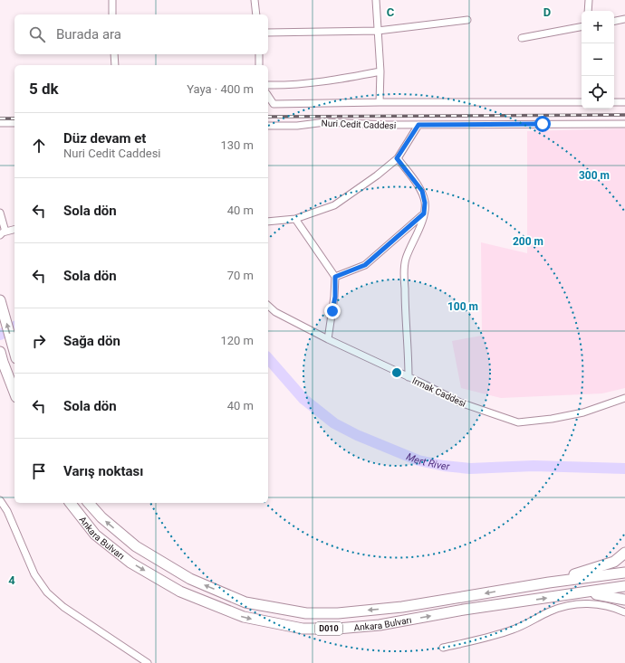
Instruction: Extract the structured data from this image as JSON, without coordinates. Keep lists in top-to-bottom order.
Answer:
{
  "streets": {
    "highway": ["Ankara Bulvarı", "D010"],
    "street": ["Nuri Cedit Caddesi", "Irmak Caddesi"]
  },
  "water": ["Mert River"],
  "page": {
    "map_buttons": ["+", "−"],
    "search": "Burada ara",
    "heading": ["5 dk", "Yaya · 400 m"],
    "list": [
      ["Düz devam et", "Nuri Cedit Caddesi", "130 m"],
      ["Sola dön", "40 m"],
      ["Sola dön", "70 m"],
      ["Sağa dön", "120 m"],
      ["Sola dön", "40 m"],
      "Varış noktası"
    ]
  },
  "grid": {
    "columns": ["C", "D"],
    "rows": ["4"]
  },
  "rings": ["300 m", "200 m", "100 m"]
}
